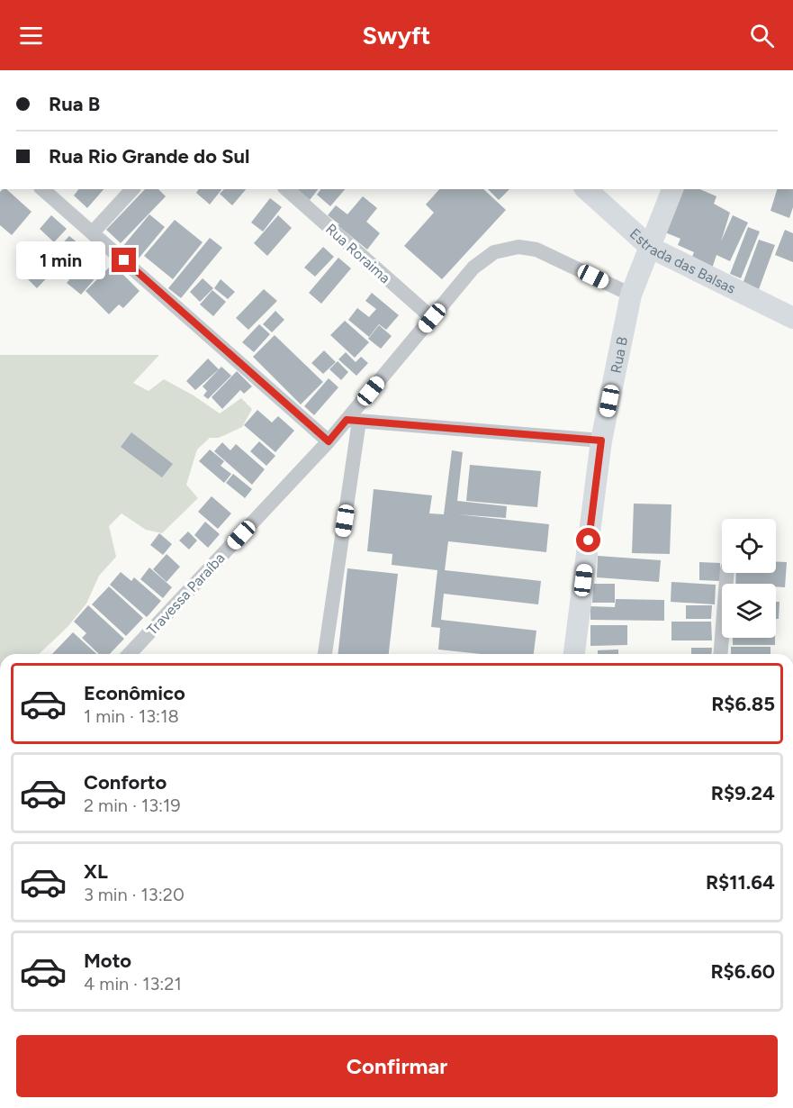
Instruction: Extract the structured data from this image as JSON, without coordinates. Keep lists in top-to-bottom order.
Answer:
{
  "streets": {
    "street": [
      "Rua Roraima",
      "Estrada das Balsas",
      "Rua B",
      "Travessa Paraíba"
    ]
  },
  "crossings": [
    ["Rua Roraima", "Travessa Paraíba"],
    ["Estrada das Balsas", "Rua B"],
    ["Rua B", "Travessa Paraíba"]
  ],
  "page": {
    "header": "Swyft",
    "banner": ["Rua B", "Rua Rio Grande do Sul"],
    "bubble": "1 min",
    "list": [
      {
        "name": "Econômico",
        "note": "1 min · 13:18",
        "value": "R$6.85"
      },
      {
        "name": "Conforto",
        "note": "2 min · 13:19",
        "value": "R$9.24"
      },
      {
        "name": "XL",
        "note": "3 min · 13:20",
        "value": "R$11.64"
      },
      {
        "name": "Moto",
        "note": "4 min · 13:21",
        "value": "R$6.60"
      }
    ],
    "buttons": "Confirmar"
  }
}
